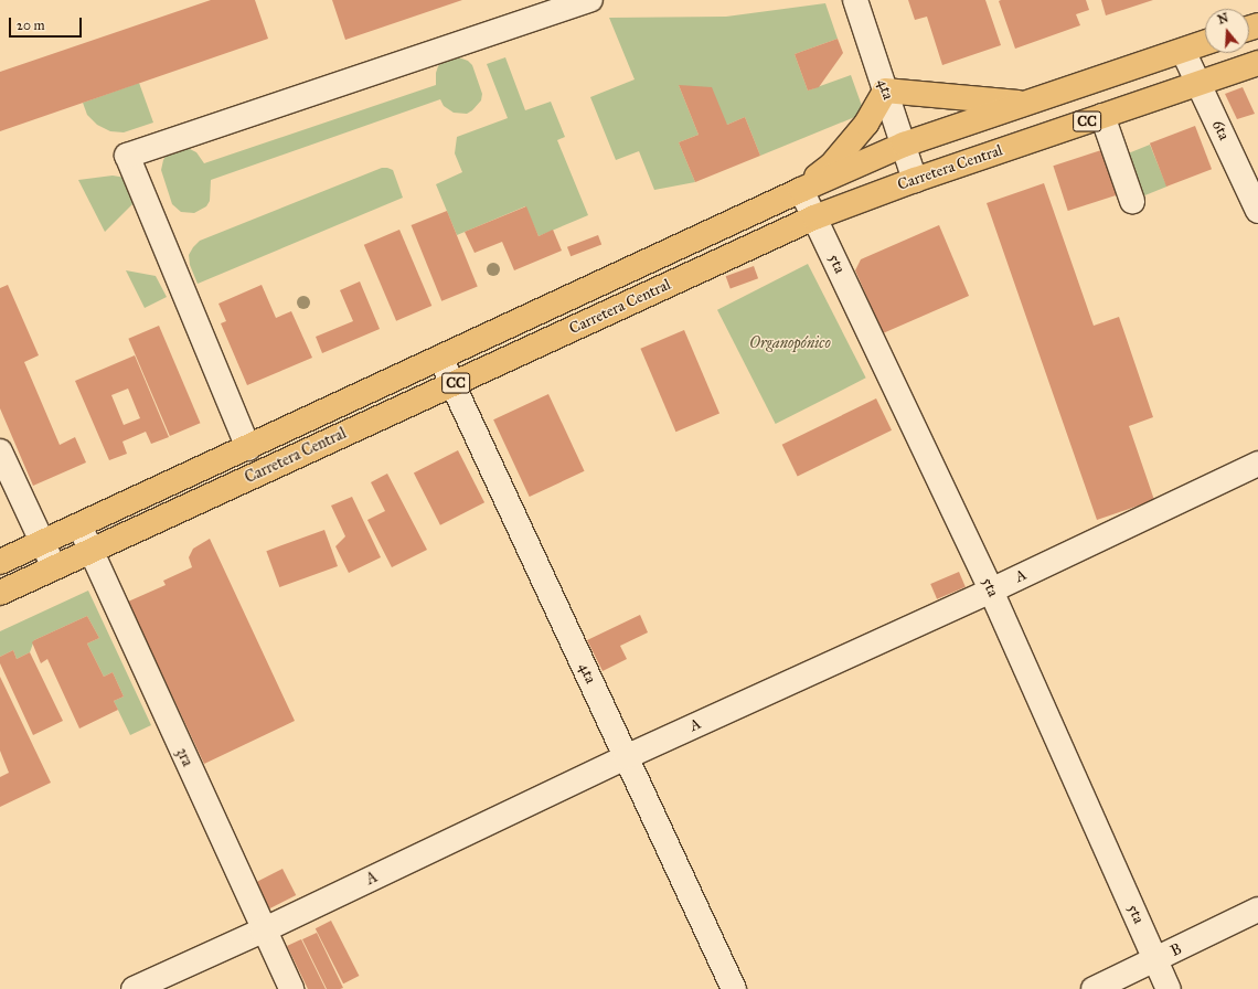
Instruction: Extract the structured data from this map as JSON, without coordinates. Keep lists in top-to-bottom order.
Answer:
{
  "streets": {
    "main road": ["CC", "Carretera Central"],
    "street": [
      "4ta",
      "6ta",
      "5ta",
      "A",
      "3ra",
      "B"
    ]
  },
  "crossings": [
    ["4ta", "Carretera Central"],
    ["4ta", "A"],
    ["6ta", "Carretera Central"],
    ["Carretera Central", "5ta"],
    ["Carretera Central", "3ra"],
    ["5ta", "A"],
    ["5ta", "B"],
    ["A", "3ra"]
  ],
  "parks": ["Organopónico"],
  "scale_bar": "20 m",
  "north": "top"
}
